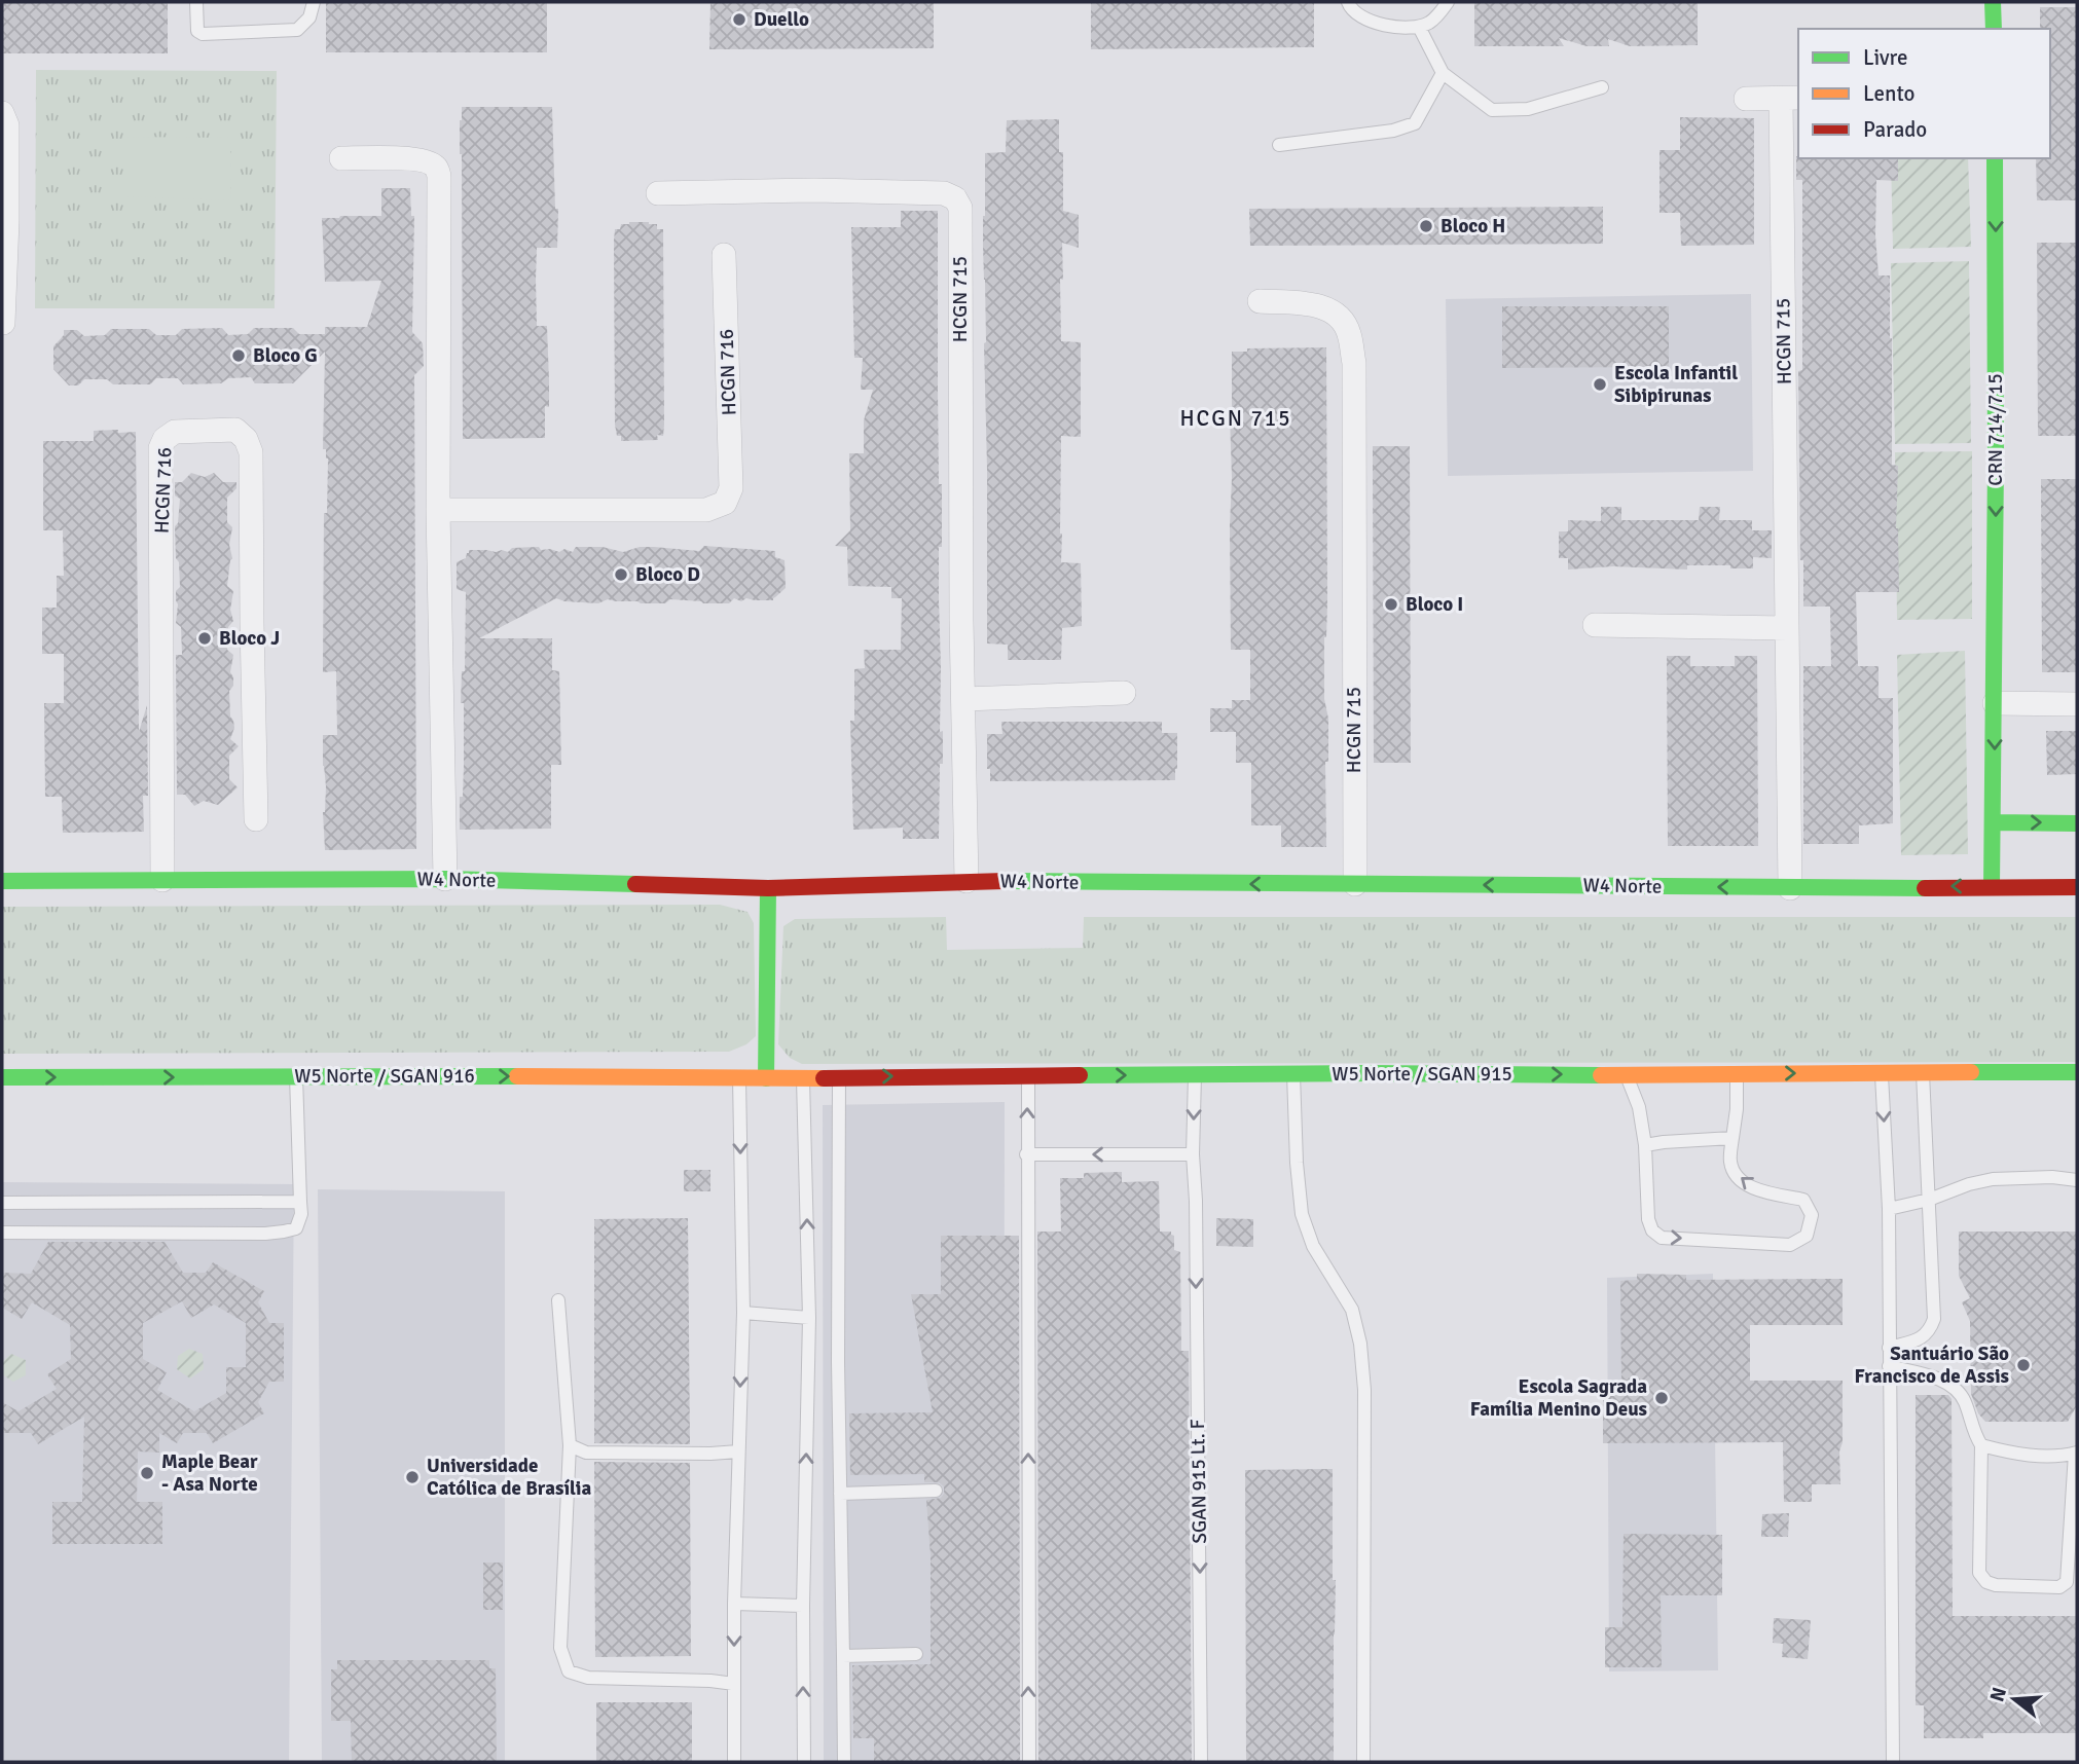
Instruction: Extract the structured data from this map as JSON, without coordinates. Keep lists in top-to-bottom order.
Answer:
{
  "streets": {
    "main road": [
      "CRN 714/715",
      "W4 Norte",
      "W5 Norte / SGAN 915",
      "W5 Norte / SGAN 916"
    ],
    "street": ["HCGN 715", "HCGN 716"],
    "lane": ["SGAN 915 Lt. F"]
  },
  "crossings": [
    ["HCGN 715", "W4 Norte"],
    ["HCGN 716", "W4 Norte"],
    ["CRN 714/715", "W4 Norte"],
    ["W5 Norte / SGAN 915", "W5 Norte / SGAN 916"],
    ["W5 Norte / SGAN 915", "SGAN 915 Lt. F"]
  ],
  "one_way": [
    "CRN 714/715",
    "W4 Norte",
    "W5 Norte / SGAN 915",
    "W5 Norte / SGAN 916",
    "SGAN 915 Lt. F"
  ],
  "districts": ["HCGN 715"],
  "places": [
    "Duello",
    "Bloco H",
    "Bloco G",
    "Escola Infantil Sibipirunas",
    "Bloco D",
    "Bloco I",
    "Bloco J",
    "Santuário São Francisco de Assis",
    "Escola Sagrada Família Menino Deus",
    "Maple Bear - Asa Norte",
    "Universidade Católica de Brasília"
  ],
  "legend": ["Livre", "Lento", "Parado"],
  "north": "left"
}
